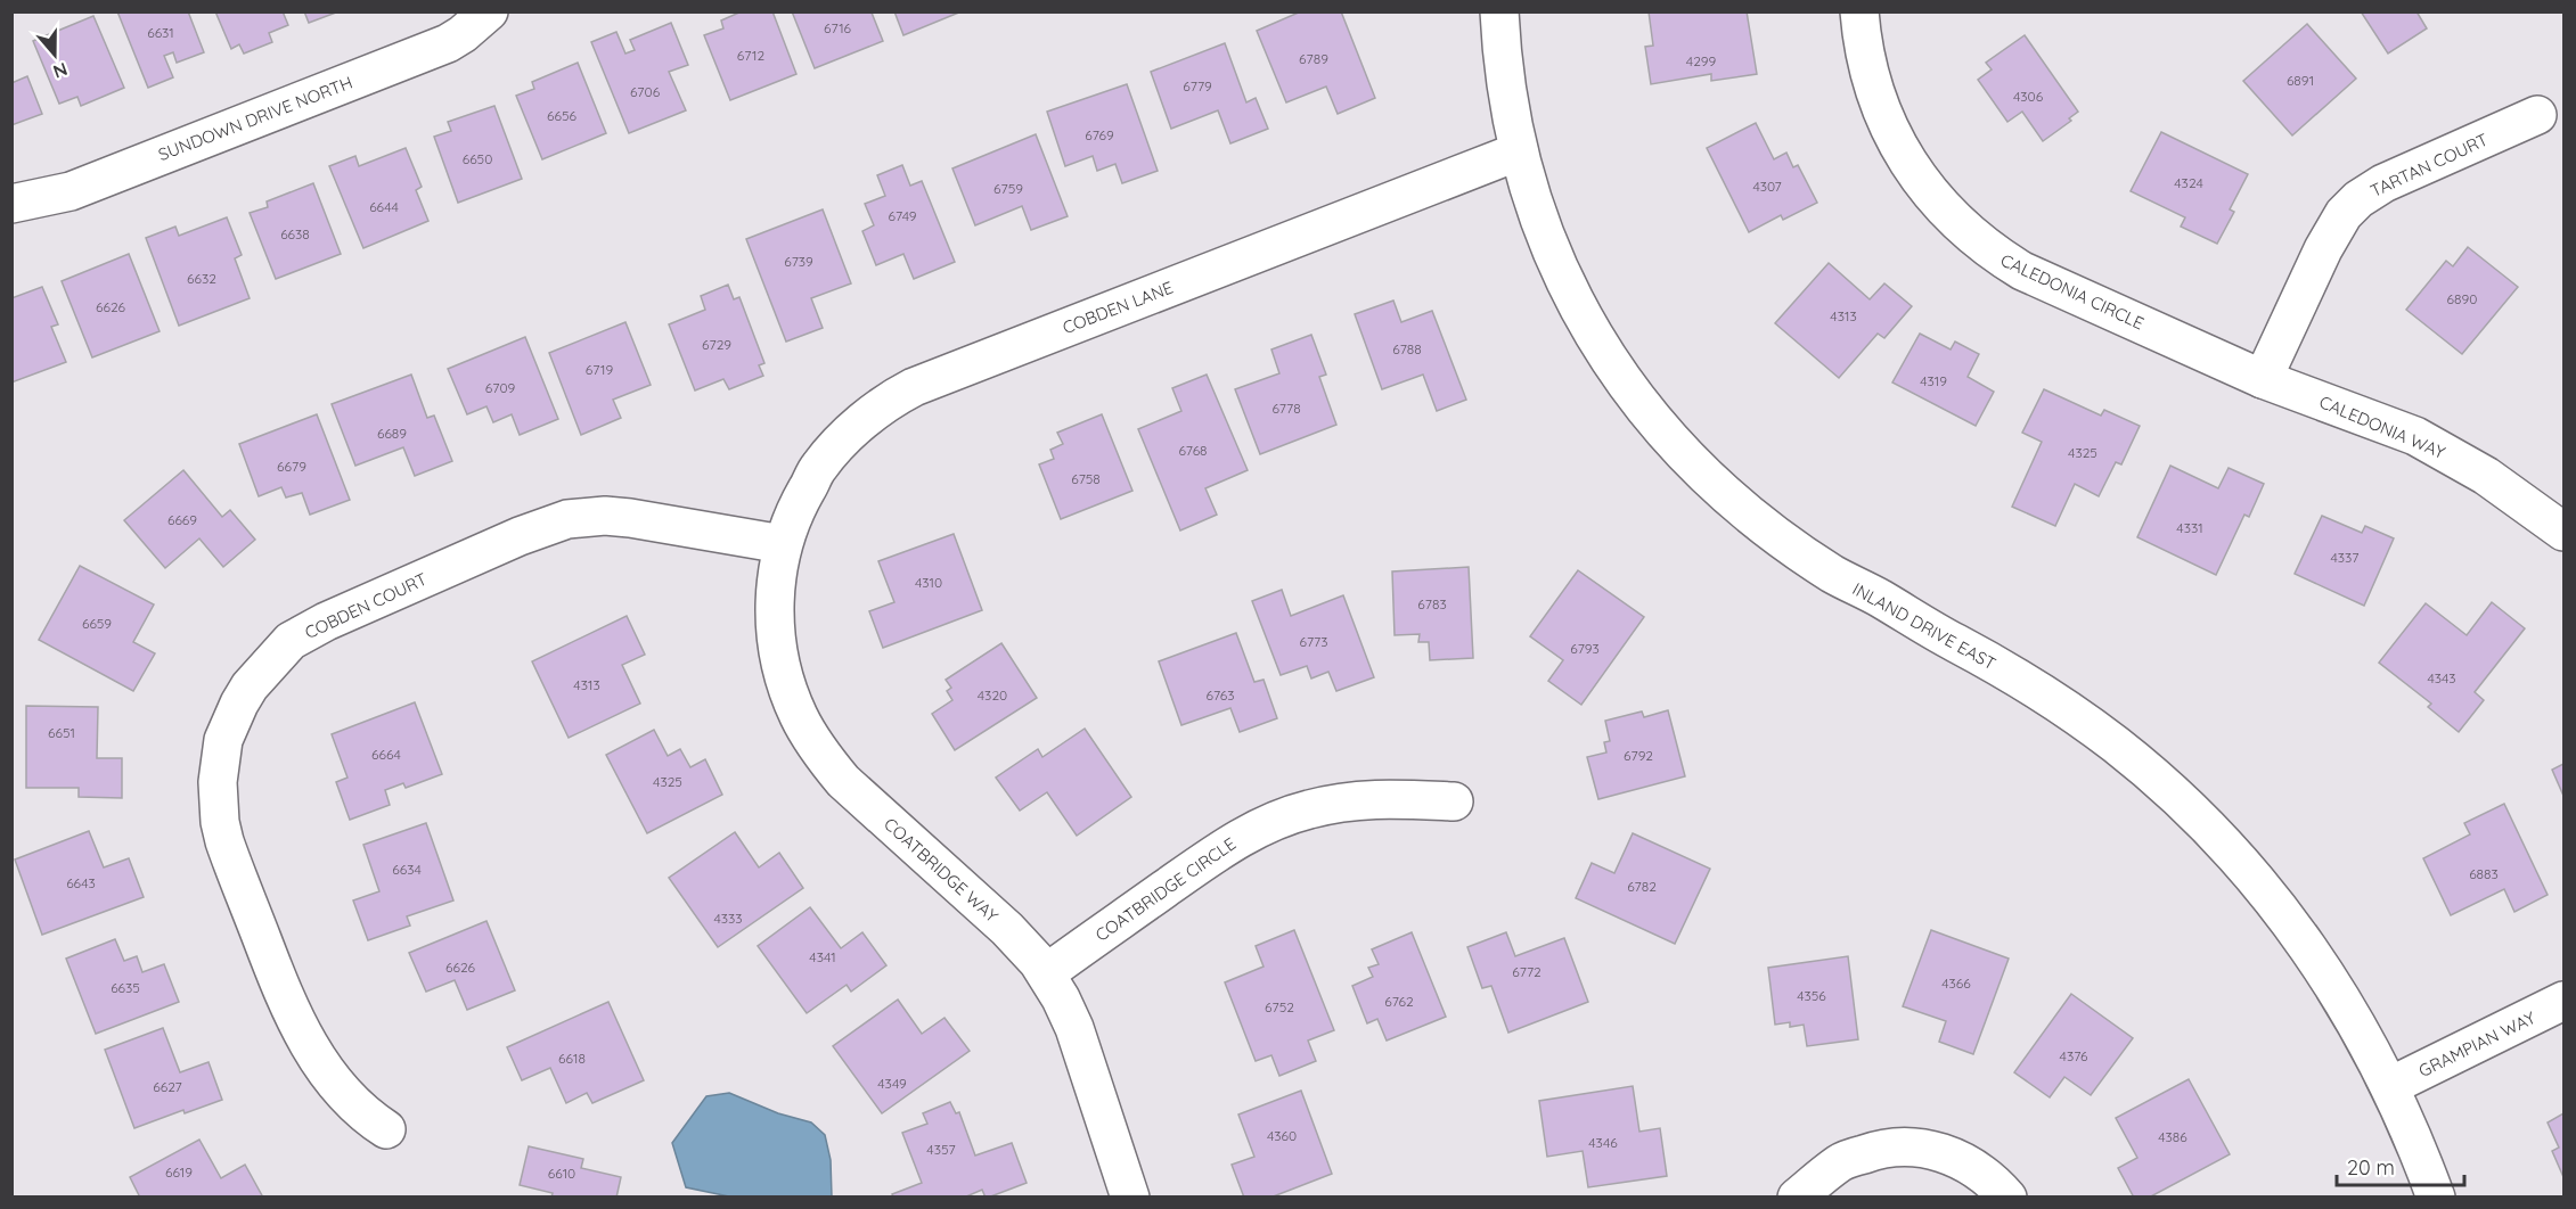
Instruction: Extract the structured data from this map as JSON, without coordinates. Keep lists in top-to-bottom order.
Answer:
{
  "streets": {
    "street": [
      "SUNDOWN DRIVE NORTH",
      "TARTAN COURT",
      "CALEDONIA CIRCLE",
      "COBDEN LANE",
      "CALEDONIA WAY",
      "COBDEN COURT",
      "INLAND DRIVE EAST",
      "COATBRIDGE WAY",
      "COATBRIDGE CIRCLE",
      "GRAMPIAN WAY"
    ]
  },
  "crossings": [
    ["TARTAN COURT", "CALEDONIA CIRCLE"],
    ["TARTAN COURT", "CALEDONIA WAY"],
    ["CALEDONIA CIRCLE", "CALEDONIA WAY"],
    ["COBDEN LANE", "COBDEN COURT"],
    ["COBDEN LANE", "INLAND DRIVE EAST"],
    ["COBDEN LANE", "COATBRIDGE WAY"],
    ["COBDEN COURT", "COATBRIDGE WAY"],
    ["INLAND DRIVE EAST", "GRAMPIAN WAY"],
    ["COATBRIDGE WAY", "COATBRIDGE CIRCLE"]
  ],
  "house_numbers": [
    "6716",
    "6631",
    "6712",
    "6789",
    "4299",
    "6891",
    "6779",
    "6706",
    "4306",
    "6656",
    "6769",
    "6650",
    "4324",
    "4307",
    "6759",
    "6644",
    "6749",
    "6638",
    "6739",
    "6632",
    "6890",
    "6626",
    "4313",
    "6729",
    "6788",
    "6719",
    "4319",
    "6709",
    "6778",
    "6689",
    "6768",
    "4325",
    "6679",
    "6758",
    "6669",
    "4331",
    "4337",
    "4310",
    "6783",
    "6659",
    "6773",
    "6793",
    "4343",
    "4313",
    "4320",
    "6763",
    "6651",
    "6664",
    "6792",
    "4325",
    "6634",
    "6883",
    "6643",
    "6782",
    "4333",
    "4341",
    "6626",
    "6772",
    "4366",
    "6635",
    "4356",
    "6762",
    "6752",
    "4376",
    "6618",
    "4349",
    "6627",
    "4360",
    "4386",
    "4346",
    "4357",
    "6619",
    "6610"
  ],
  "scale_bar": "20 m",
  "north": "bottom"
}
